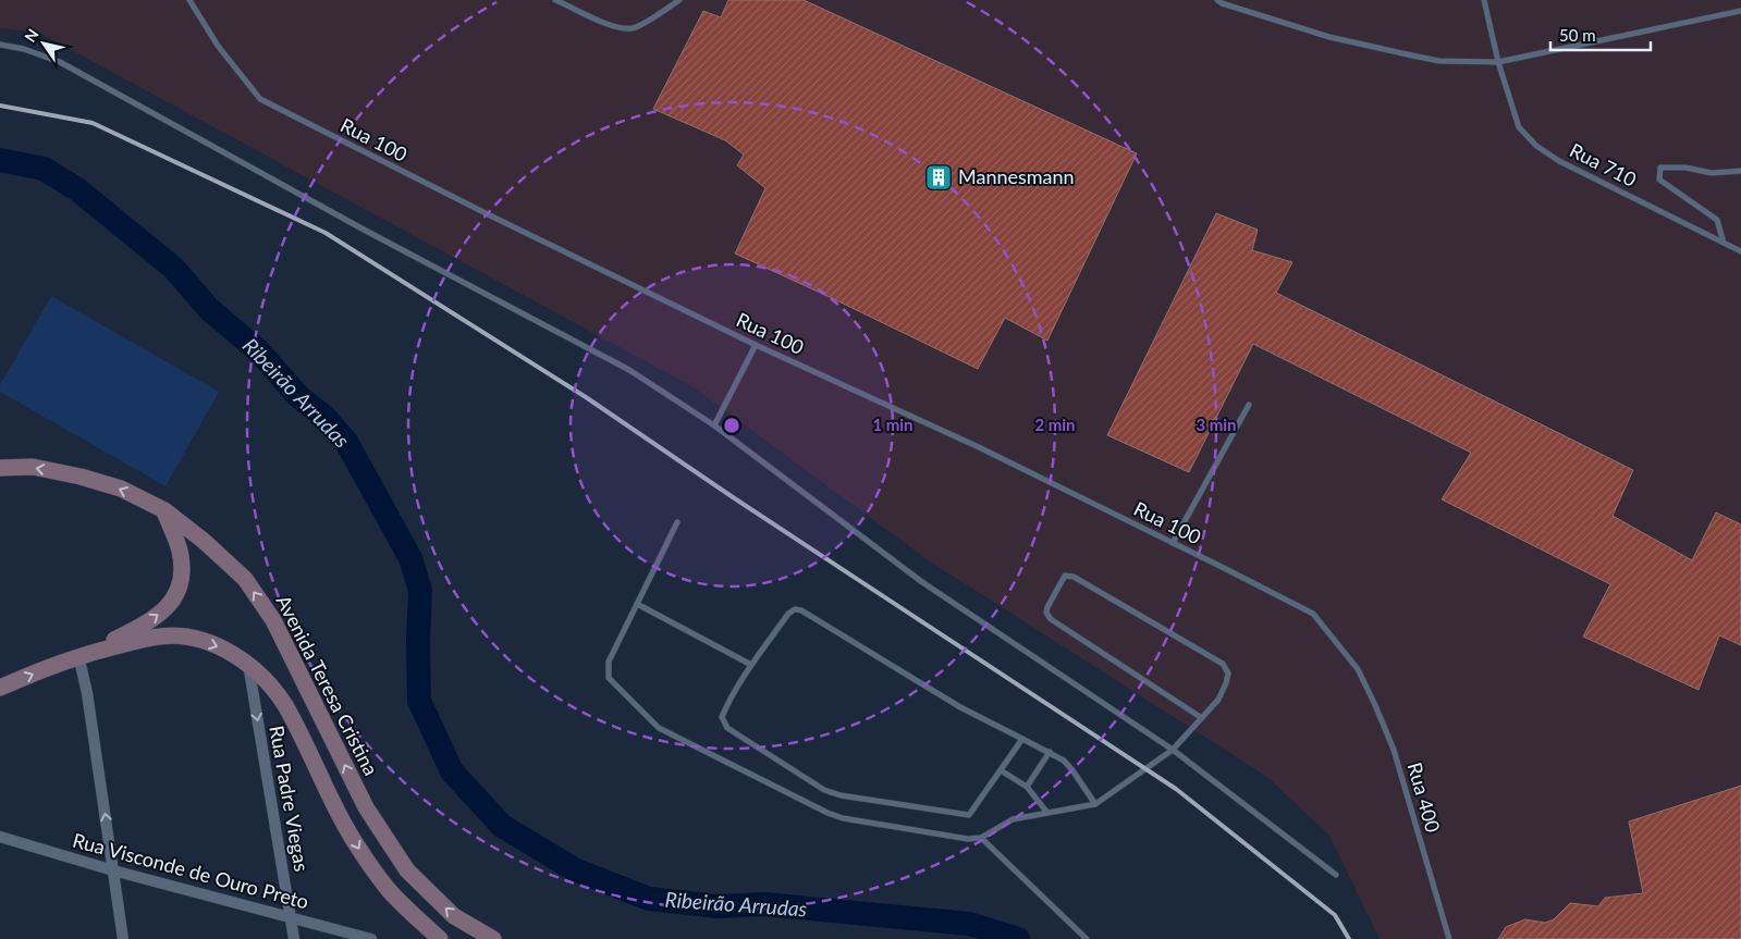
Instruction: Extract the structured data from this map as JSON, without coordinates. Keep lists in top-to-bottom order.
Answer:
{
  "streets": {
    "main road": ["Avenida Teresa Cristina"],
    "street": ["Rua Padre Viegas", "Rua Visconde de Ouro Preto"],
    "lane": ["Rua 100", "Rua 710", "Rua 400"]
  },
  "crossings": [
    ["Rua 100", "Rua 400"],
    ["Rua Padre Viegas", "Rua Visconde de Ouro Preto"]
  ],
  "one_way": ["Rua Padre Viegas"],
  "water": ["Ribeirão Arrudas"],
  "places": {
    "building": ["Mannesmann"]
  },
  "scale_bar": "50 m",
  "north": "top left",
  "rings": ["1 min", "2 min", "3 min"]
}
